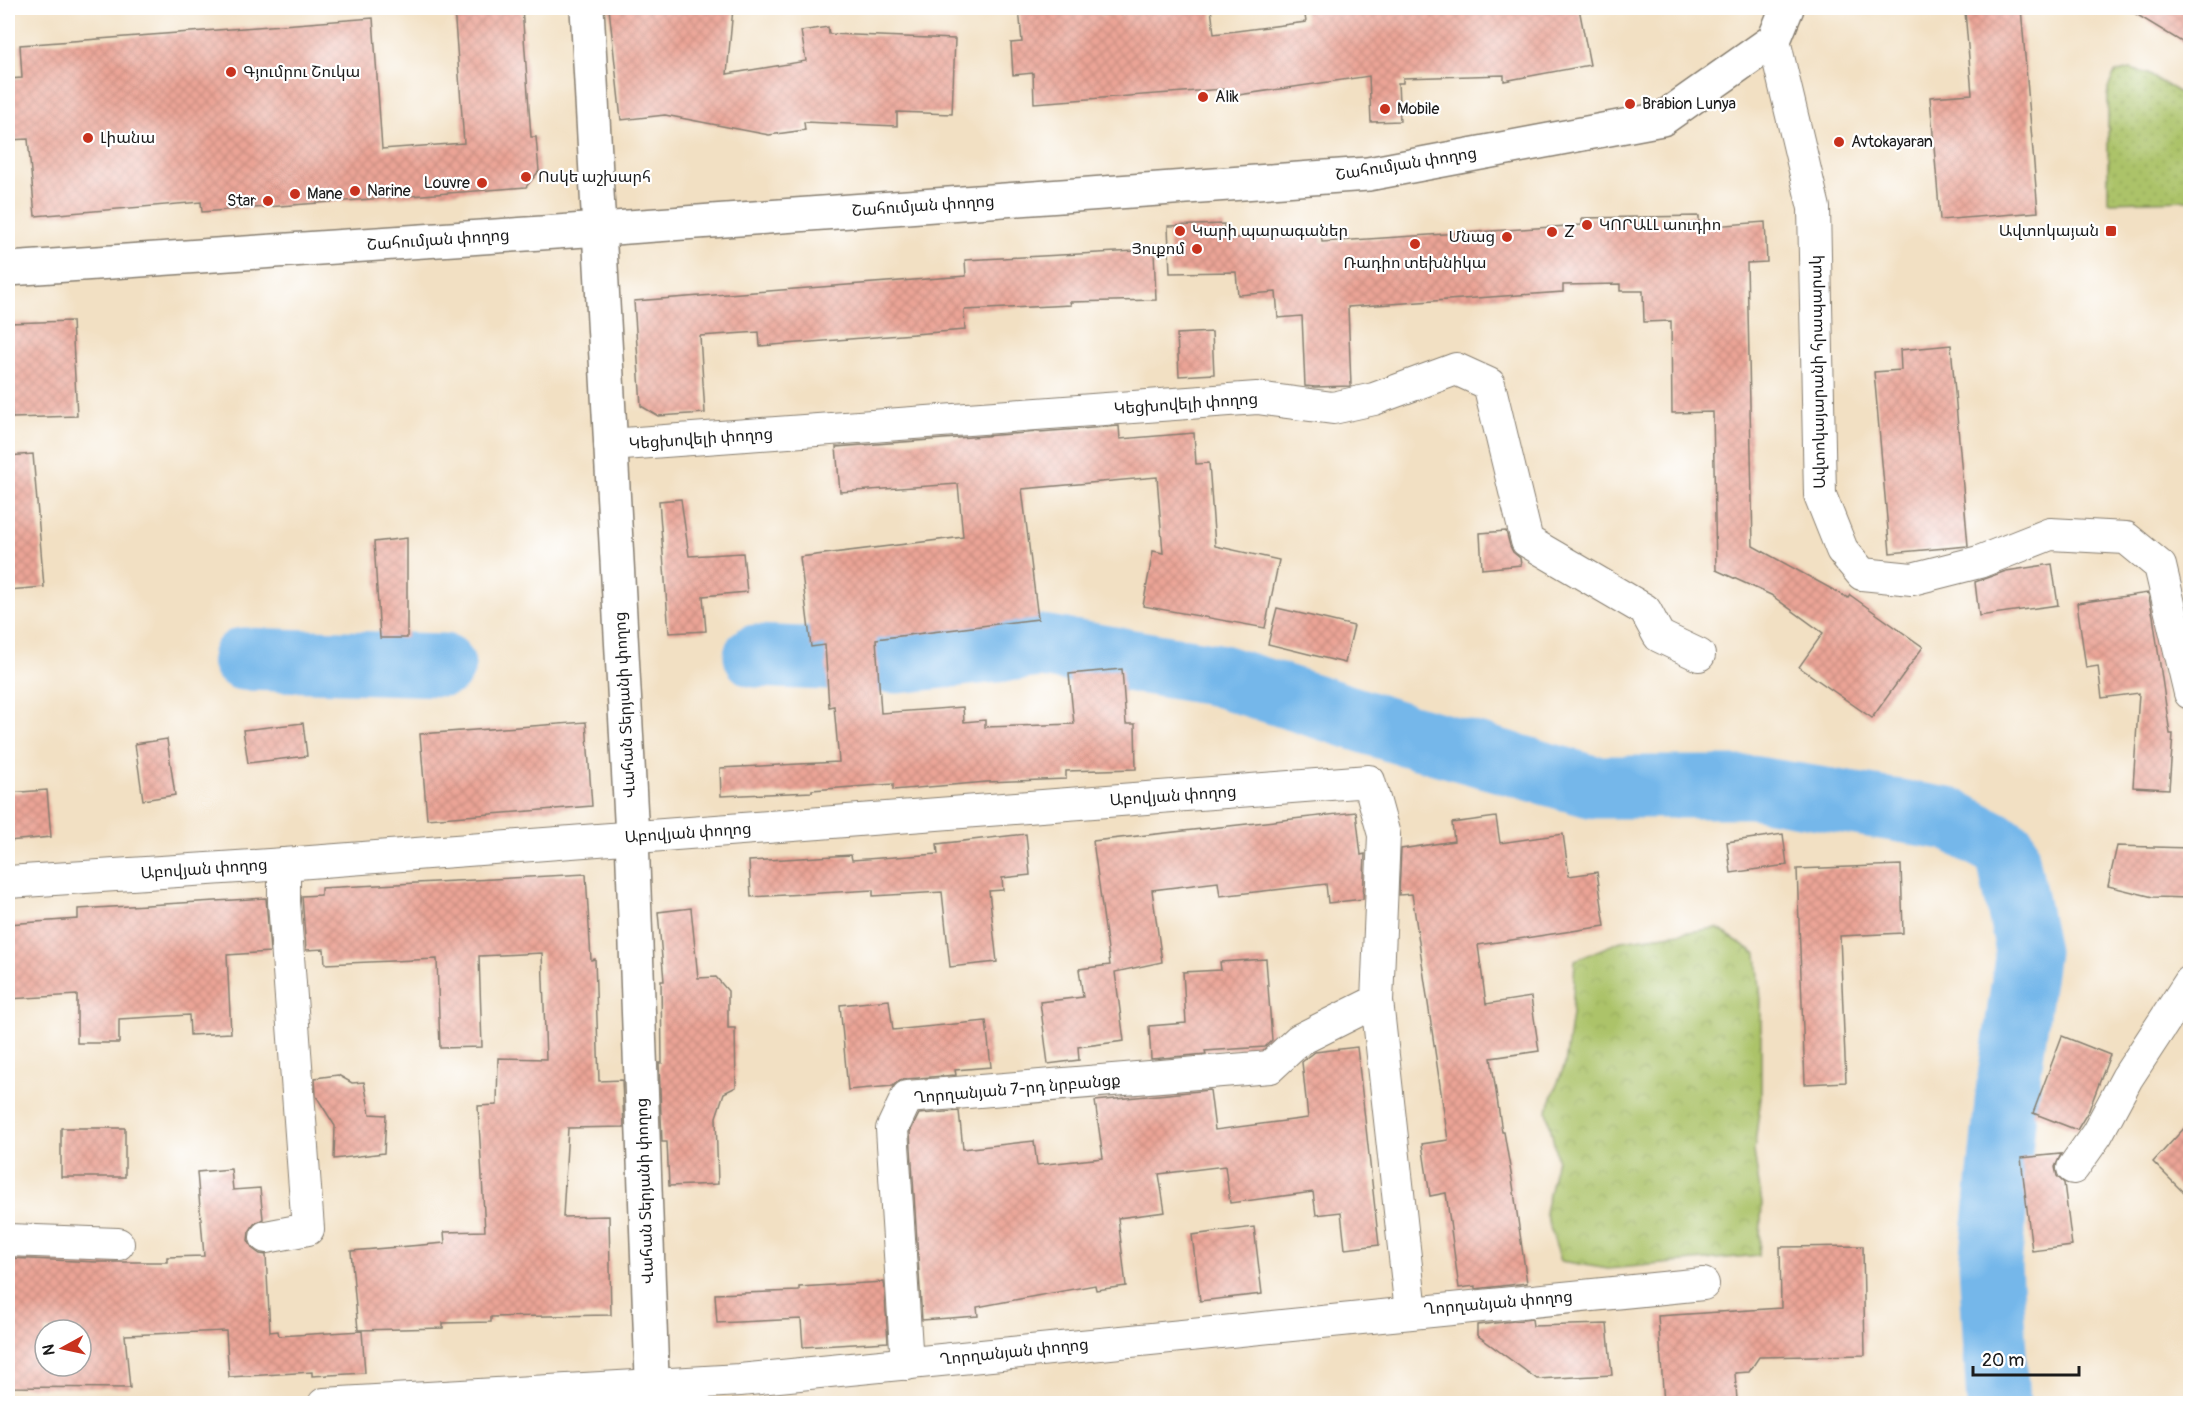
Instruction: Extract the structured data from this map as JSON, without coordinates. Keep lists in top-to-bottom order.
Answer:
{
  "streets": {
    "street": [
      "Շահումյան փողոց",
      "Ավտոկայարանի հրապարակ",
      "Կեցխովելի փողոց",
      "Վահան Տերյանի փողոց",
      "Աբովյան փողոց",
      "Ղորղանյան 7-րդ նրբանցք",
      "Ղորղանյան փողոց"
    ]
  },
  "crossings": [
    ["Շահումյան փողոց", "Ավտոկայարանի հրապարակ"],
    ["Շահումյան փողոց", "Վահան Տերյանի փողոց"],
    ["Կեցխովելի փողոց", "Վահան Տերյանի փողոց"],
    ["Վահան Տերյանի փողոց", "Աբովյան փողոց"],
    ["Վահան Տերյանի փողոց", "Ղորղանյան փողոց"],
    ["Աբովյան փողոց", "Ղորղանյան 7-րդ նրբանցք"],
    ["Ղորղանյան 7-րդ նրբանցք", "Ղորղանյան փողոց"]
  ],
  "places": {
    "other": [
      "Գյումրու Շուկա",
      "Alik",
      "Brabion Lunya",
      "Mobile",
      "Լիանա",
      "Avtokayaran",
      "Ոսկե աշխարհ",
      "Louvre",
      "Narine",
      "Mane",
      "Star",
      "ԿՈՐԱԼԼ աուդիո",
      "Կարի պարագաներ",
      "Z",
      "Մնաց",
      "Ռադիո տեխնիկա",
      "Յուքոմ"
    ],
    "transit": ["Ավտոկայան"]
  },
  "scale_bar": "20 m",
  "north": "left"
}
